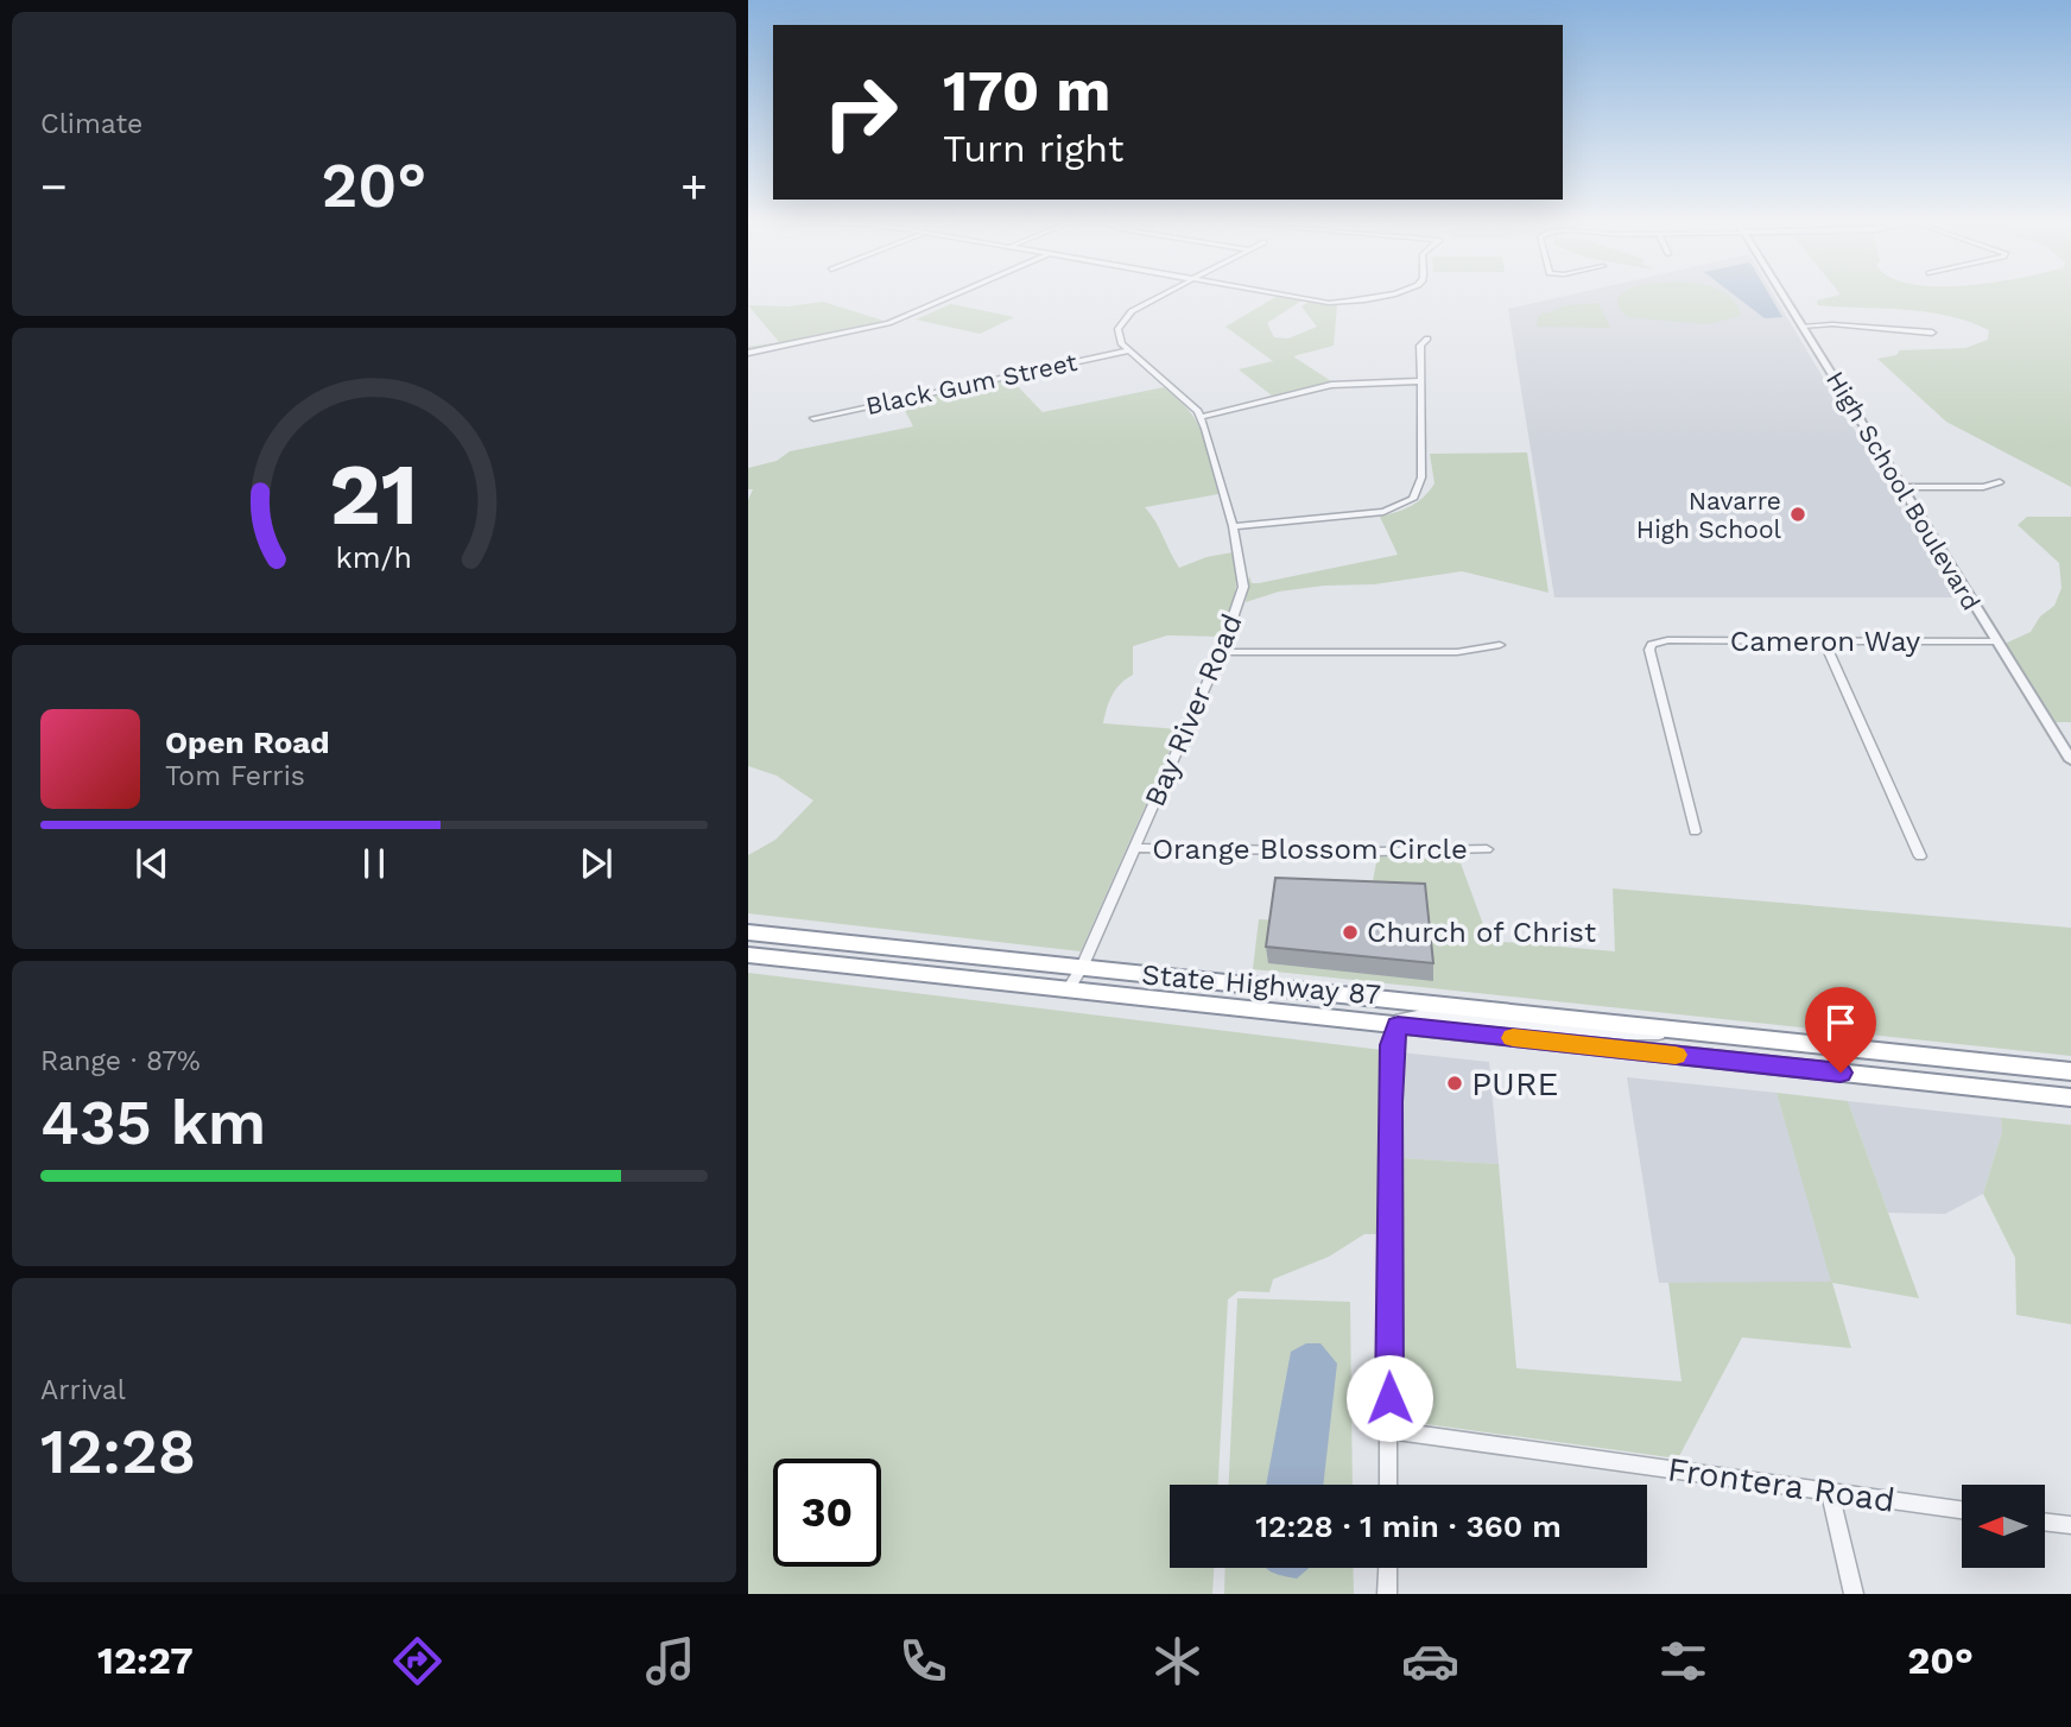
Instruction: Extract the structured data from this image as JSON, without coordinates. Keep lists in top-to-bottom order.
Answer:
{
  "streets": {
    "highway": ["State Highway 87"],
    "street": [
      "Black Gum Street",
      "High School Boulevard",
      "Cameron Way",
      "Bay River Road",
      "Orange Blossom Circle",
      "Frontera Road"
    ]
  },
  "crossings": [
    ["High School Boulevard", "Cameron Way"],
    ["Bay River Road", "Orange Blossom Circle"],
    ["Bay River Road", "State Highway 87"]
  ],
  "places": ["Navarre High School", "Church of Christ", "PURE"],
  "north": "left",
  "page": {
    "tile": [
      "Climate",
      ["Range · 87%", "435 km"],
      ["Arrival", "12:28"]
    ],
    "turn": ["170 m", "Turn right"],
    "heat": ["−", "20°", "+"],
    "song": ["Open Road", "Tom Ferris"],
    "limit": "30",
    "trip": "12:28 · 1 min · 360 m",
    "tabs": ["12:27", "20°"],
    "gauge": ["21", "km/h"]
  }
}
